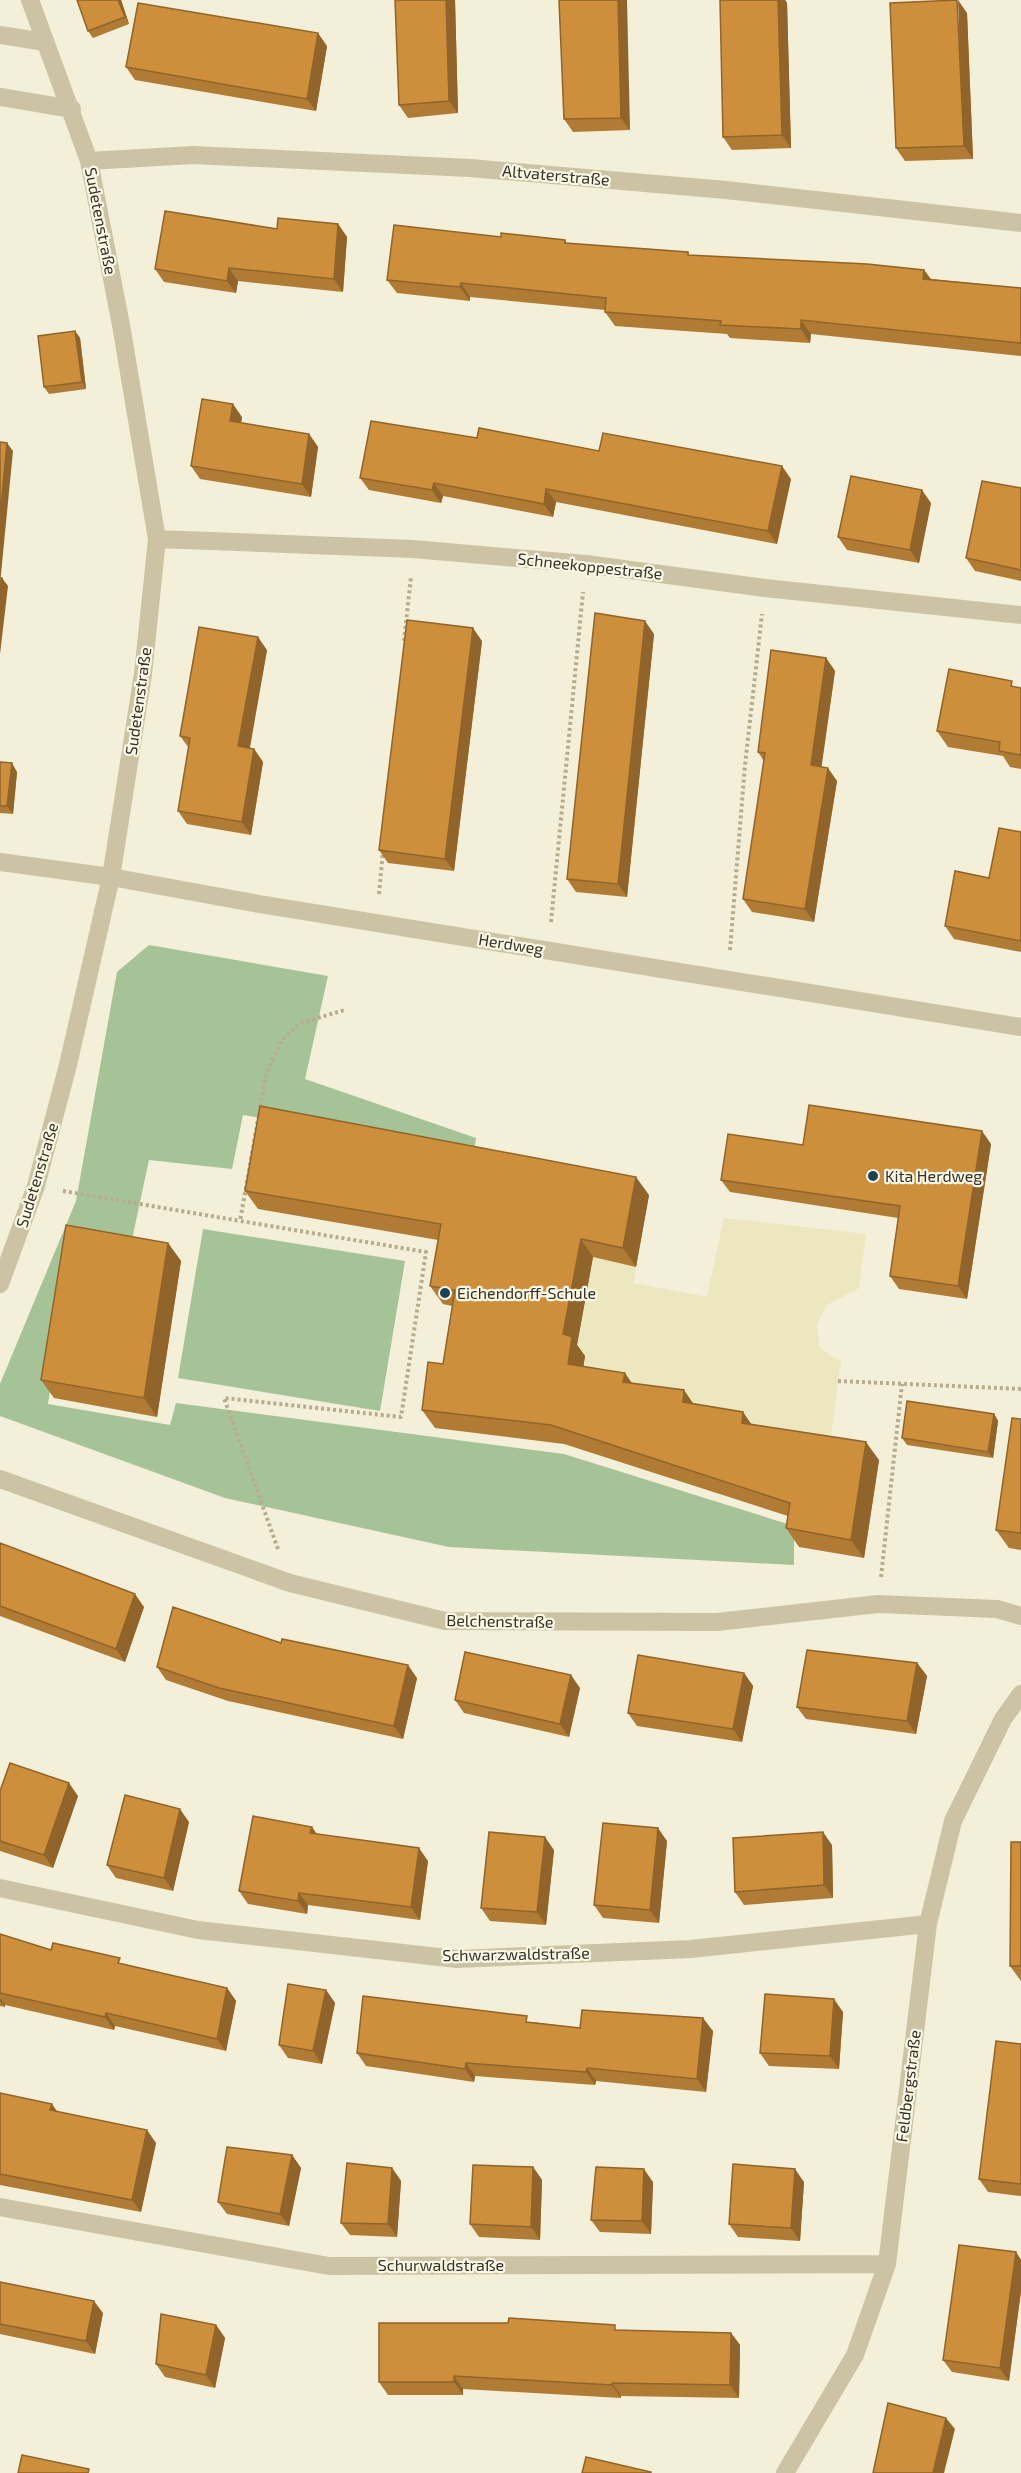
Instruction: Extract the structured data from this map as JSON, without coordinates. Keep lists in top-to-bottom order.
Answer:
{
  "streets": {
    "street": [
      "Altvaterstraße",
      "Sudetenstraße",
      "Schneekoppestraße",
      "Herdweg",
      "Belchenstraße",
      "Schwarzwaldstraße",
      "Feldbergstraße",
      "Schurwaldstraße"
    ]
  },
  "crossings": [
    ["Altvaterstraße", "Sudetenstraße"],
    ["Sudetenstraße", "Schneekoppestraße"],
    ["Sudetenstraße", "Herdweg"],
    ["Schwarzwaldstraße", "Feldbergstraße"],
    ["Feldbergstraße", "Schurwaldstraße"]
  ],
  "places": ["Kita Herdweg", "Eichendorff-Schule"]
}
